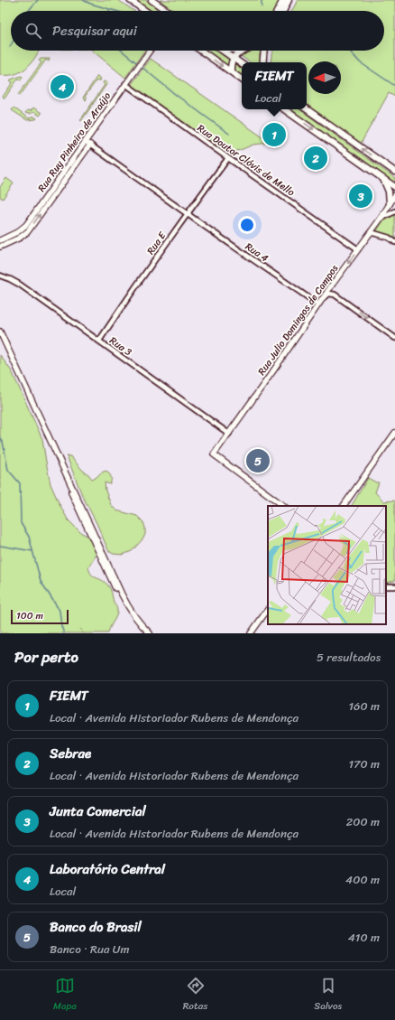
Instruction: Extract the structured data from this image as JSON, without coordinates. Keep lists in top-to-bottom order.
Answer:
{
  "streets": {
    "street": [
      "Rua Ruy Pinheiro de Araújo",
      "Rua Doutor Clóvis de Mello",
      "Rua E",
      "Rua 4",
      "Rua Julio Domingos de Campos",
      "Rua 3"
    ]
  },
  "crossings": [
    ["Rua Ruy Pinheiro de Araújo", "Rua Doutor Clóvis de Mello"],
    ["Rua Ruy Pinheiro de Araújo", "Rua 4"],
    ["Rua Doutor Clóvis de Mello", "Rua E"],
    ["Rua Doutor Clóvis de Mello", "Rua Julio Domingos de Campos"],
    ["Rua E", "Rua 4"],
    ["Rua E", "Rua 3"],
    ["Rua 4", "Rua Julio Domingos de Campos"],
    ["Rua Julio Domingos de Campos", "Rua 3"]
  ],
  "scale_bar": "100 m",
  "north": "left",
  "page": {
    "search": "Pesquisar aqui",
    "popup": ["FIEMT", "Local"],
    "pins": [
      "4",
      "1",
      "2",
      "3",
      "5"
    ],
    "scale": "100 m",
    "heading": ["Por perto", "5 resultados"],
    "list": [
      {
        "mark": "1",
        "name": "FIEMT",
        "note": "Local · Avenida Historiador Rubens de Mendonça",
        "value": "160 m"
      },
      {
        "mark": "2",
        "name": "Sebrae",
        "note": "Local · Avenida Historiador Rubens de Mendonça",
        "value": "170 m"
      },
      {
        "mark": "3",
        "name": "Junta Comercial",
        "note": "Local · Avenida Historiador Rubens de Mendonça",
        "value": "200 m"
      },
      {
        "mark": "4",
        "name": "Laboratório Central",
        "note": "Local",
        "value": "400 m"
      },
      {
        "mark": "5",
        "name": "Banco do Brasil",
        "note": "Banco · Rua Um",
        "value": "410 m"
      }
    ],
    "nav": ["Mapa", "Rotas", "Salvos"]
  }
}
